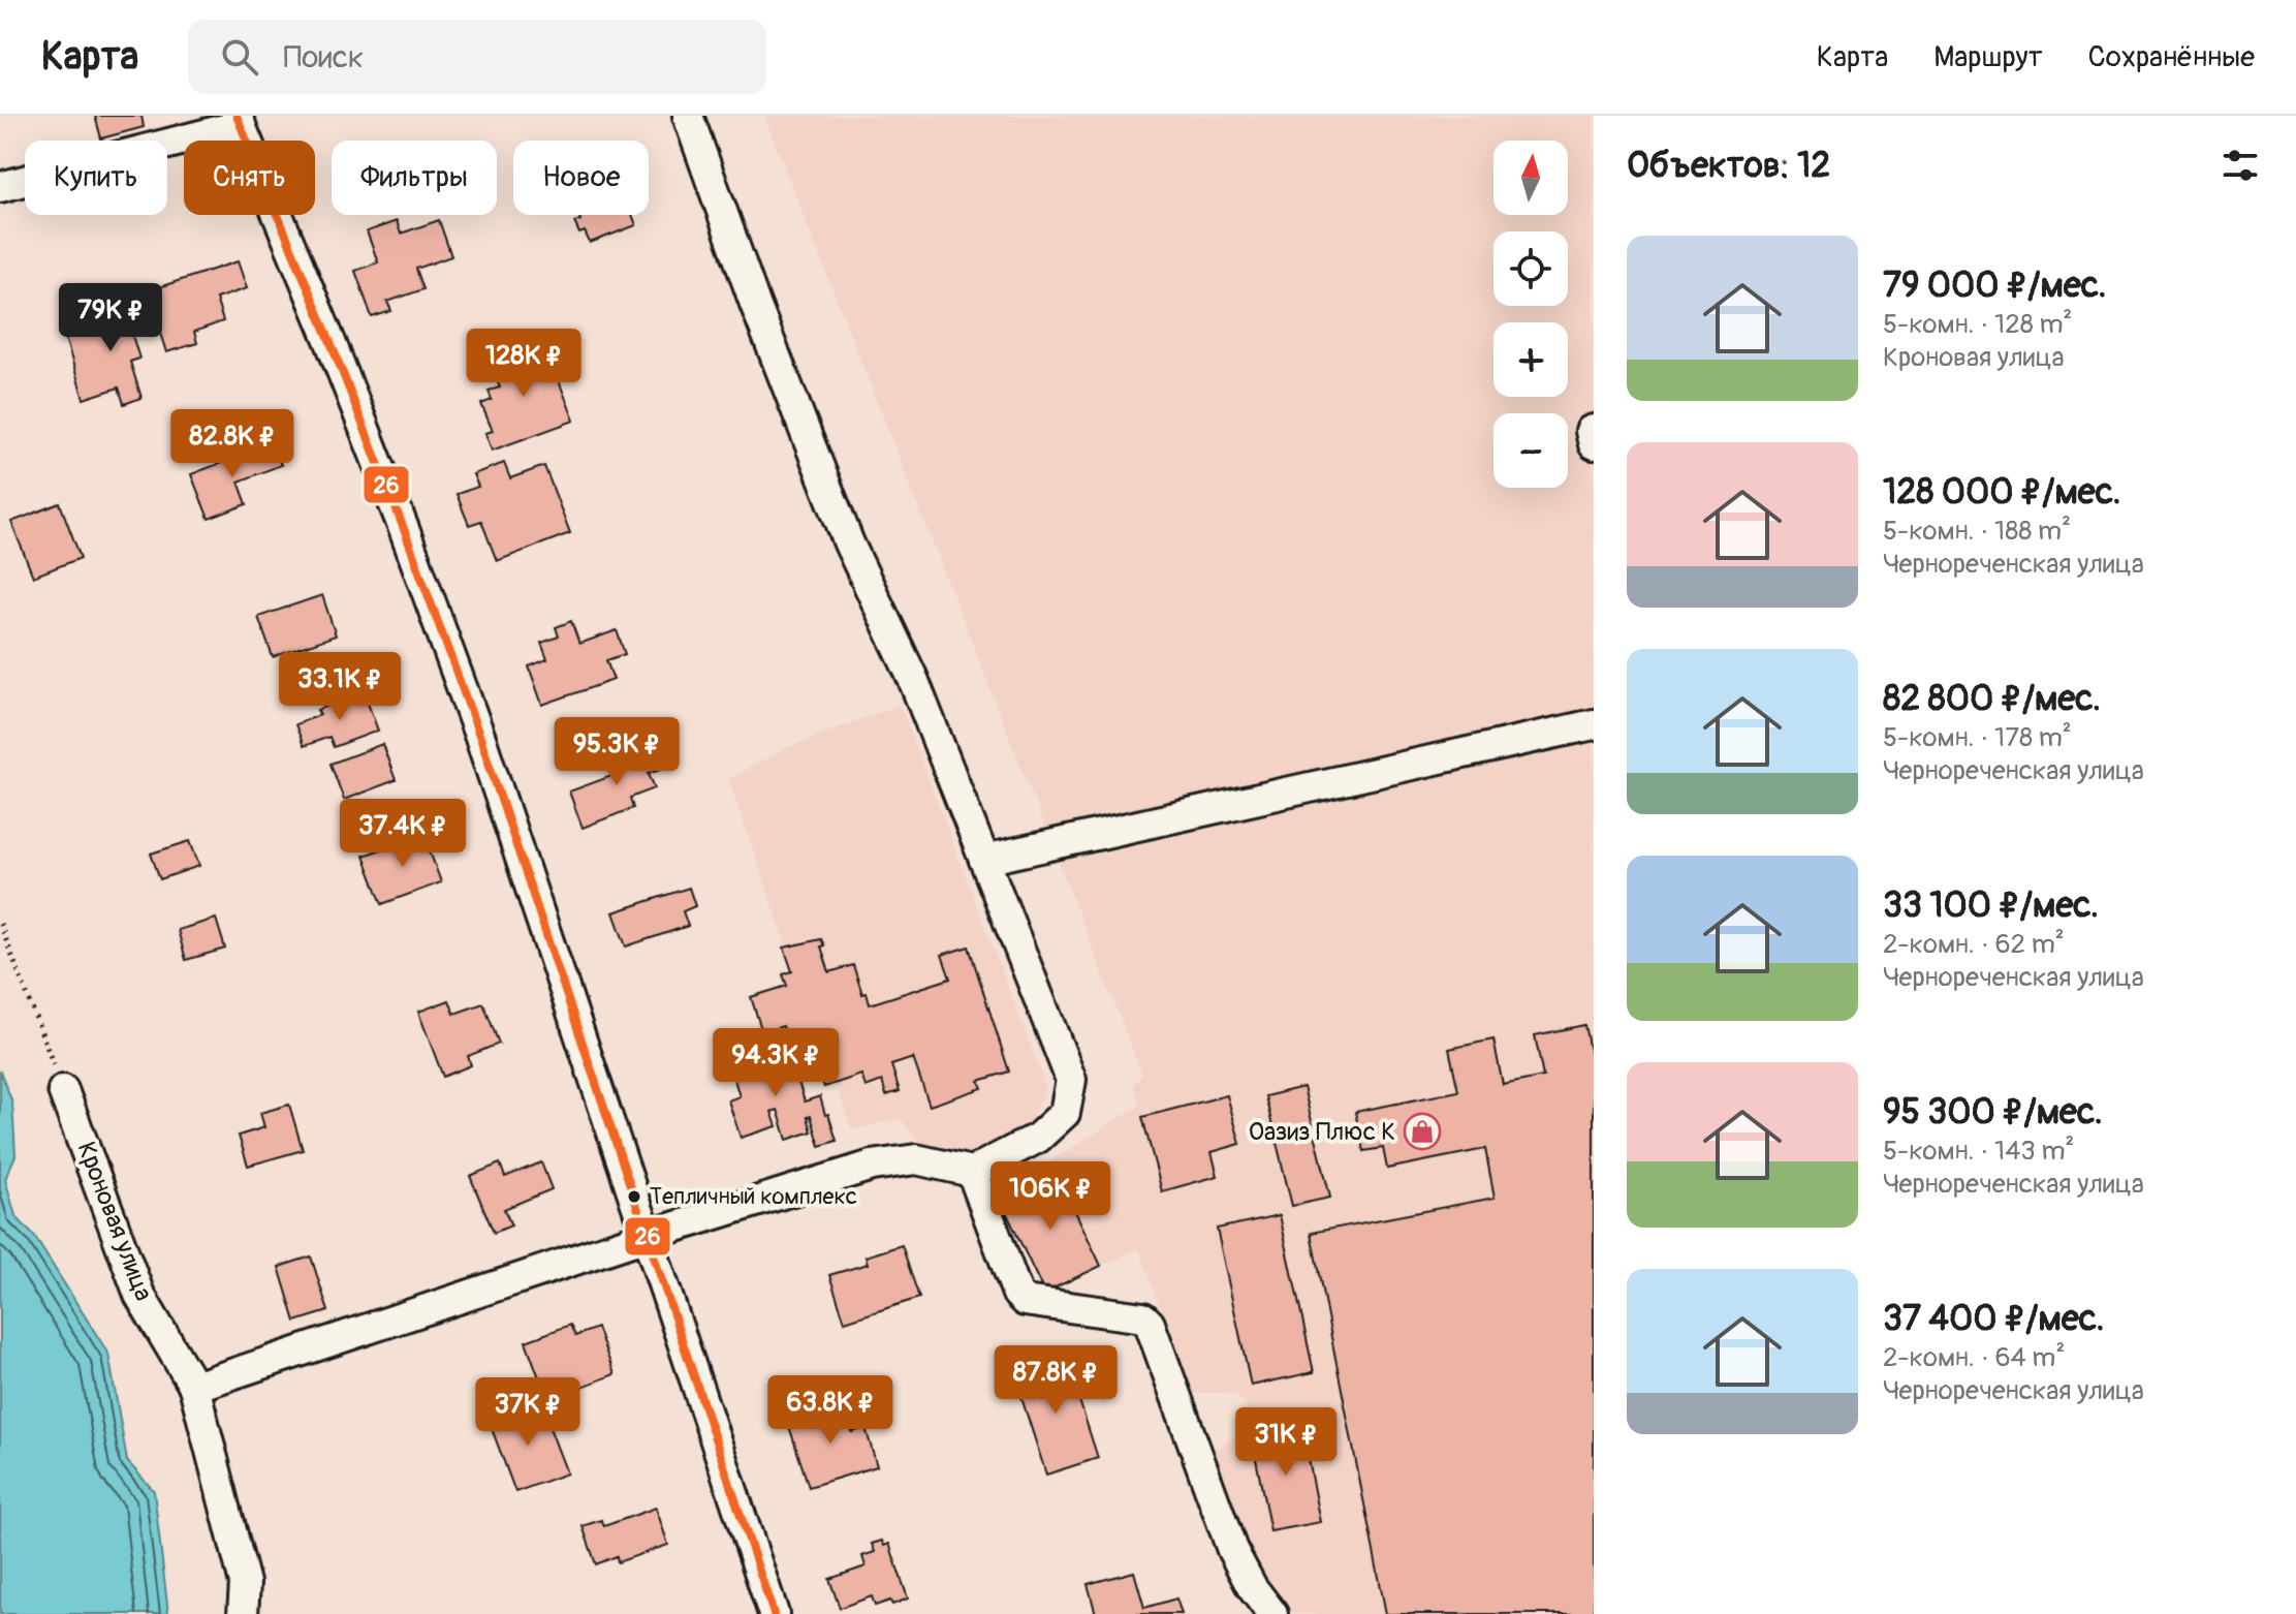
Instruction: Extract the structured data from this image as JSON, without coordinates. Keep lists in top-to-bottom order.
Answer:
{
  "streets": {
    "street": ["Кроновая улица"]
  },
  "places": {
    "shop": ["Оазиз Плюс К"],
    "other": ["Тепличный комплекс"]
  },
  "lines": ["transit line 26"],
  "north": "top",
  "page": {
    "header": "Карта",
    "search": "Поиск",
    "nav": ["Карта", "Маршрут", "Сохранённые"],
    "heading": "Объектов: 12",
    "map_buttons": ["+", "−"],
    "chip": [
      "Купить",
      "Снять",
      "Фильтры",
      "Новое"
    ],
    "list": [
      {
        "name": "79 000 ₽/мес.",
        "note": "5-комн. · 128 m² · Кроновая улица"
      },
      {
        "name": "128 000 ₽/мес.",
        "note": "5-комн. · 188 m² · Чернореченская улица"
      },
      {
        "name": "82 800 ₽/мес.",
        "note": "5-комн. · 178 m² · Чернореченская улица"
      },
      {
        "name": "33 100 ₽/мес.",
        "note": "2-комн. · 62 m² · Чернореченская улица"
      },
      {
        "name": "95 300 ₽/мес.",
        "note": "5-комн. · 143 m² · Чернореченская улица"
      },
      {
        "name": "37 400 ₽/мес.",
        "note": "2-комн. · 64 m² · Чернореченская улица"
      }
    ],
    "price": [
      "79K ₽",
      "128K ₽",
      "82.8K ₽",
      "33.1K ₽",
      "95.3K ₽",
      "37.4K ₽",
      "94.3K ₽",
      "106K ₽",
      "87.8K ₽",
      "63.8K ₽",
      "37K ₽",
      "31K ₽"
    ]
  }
}
